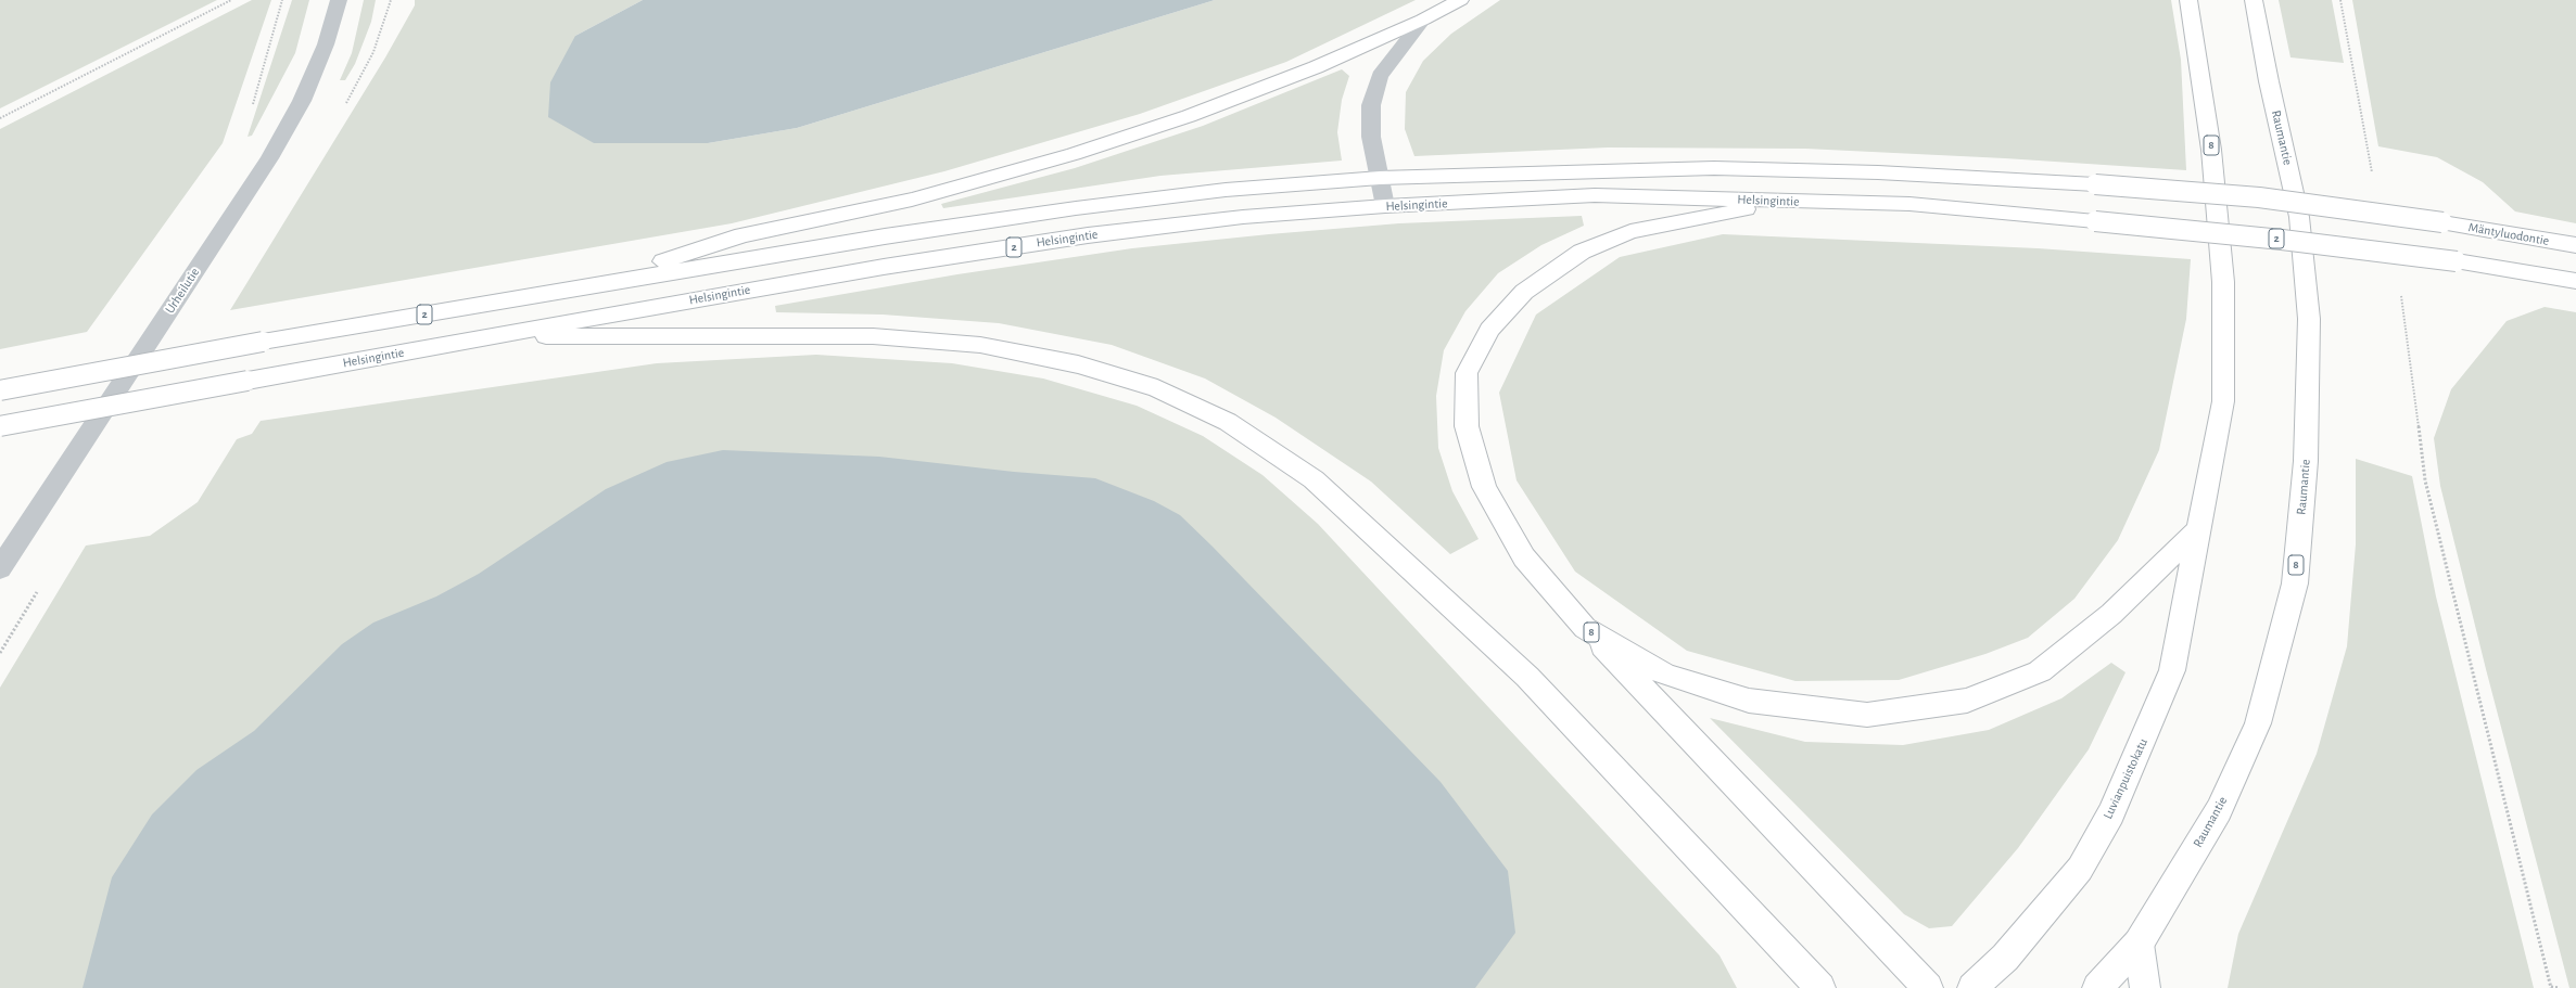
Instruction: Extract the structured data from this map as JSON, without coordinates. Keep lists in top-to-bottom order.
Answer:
{
  "streets": {
    "main road": [
      "Raumantie",
      "8",
      "Helsingintie",
      "Mäntyluodontie",
      "2",
      "Luvianpuistokatu"
    ],
    "street": ["Urheilutie"]
  },
  "crossings": [
    ["Raumantie", "8"],
    ["8", "Helsingintie"],
    ["8", "Luvianpuistokatu"],
    ["Mäntyluodontie", "2"]
  ]
}
